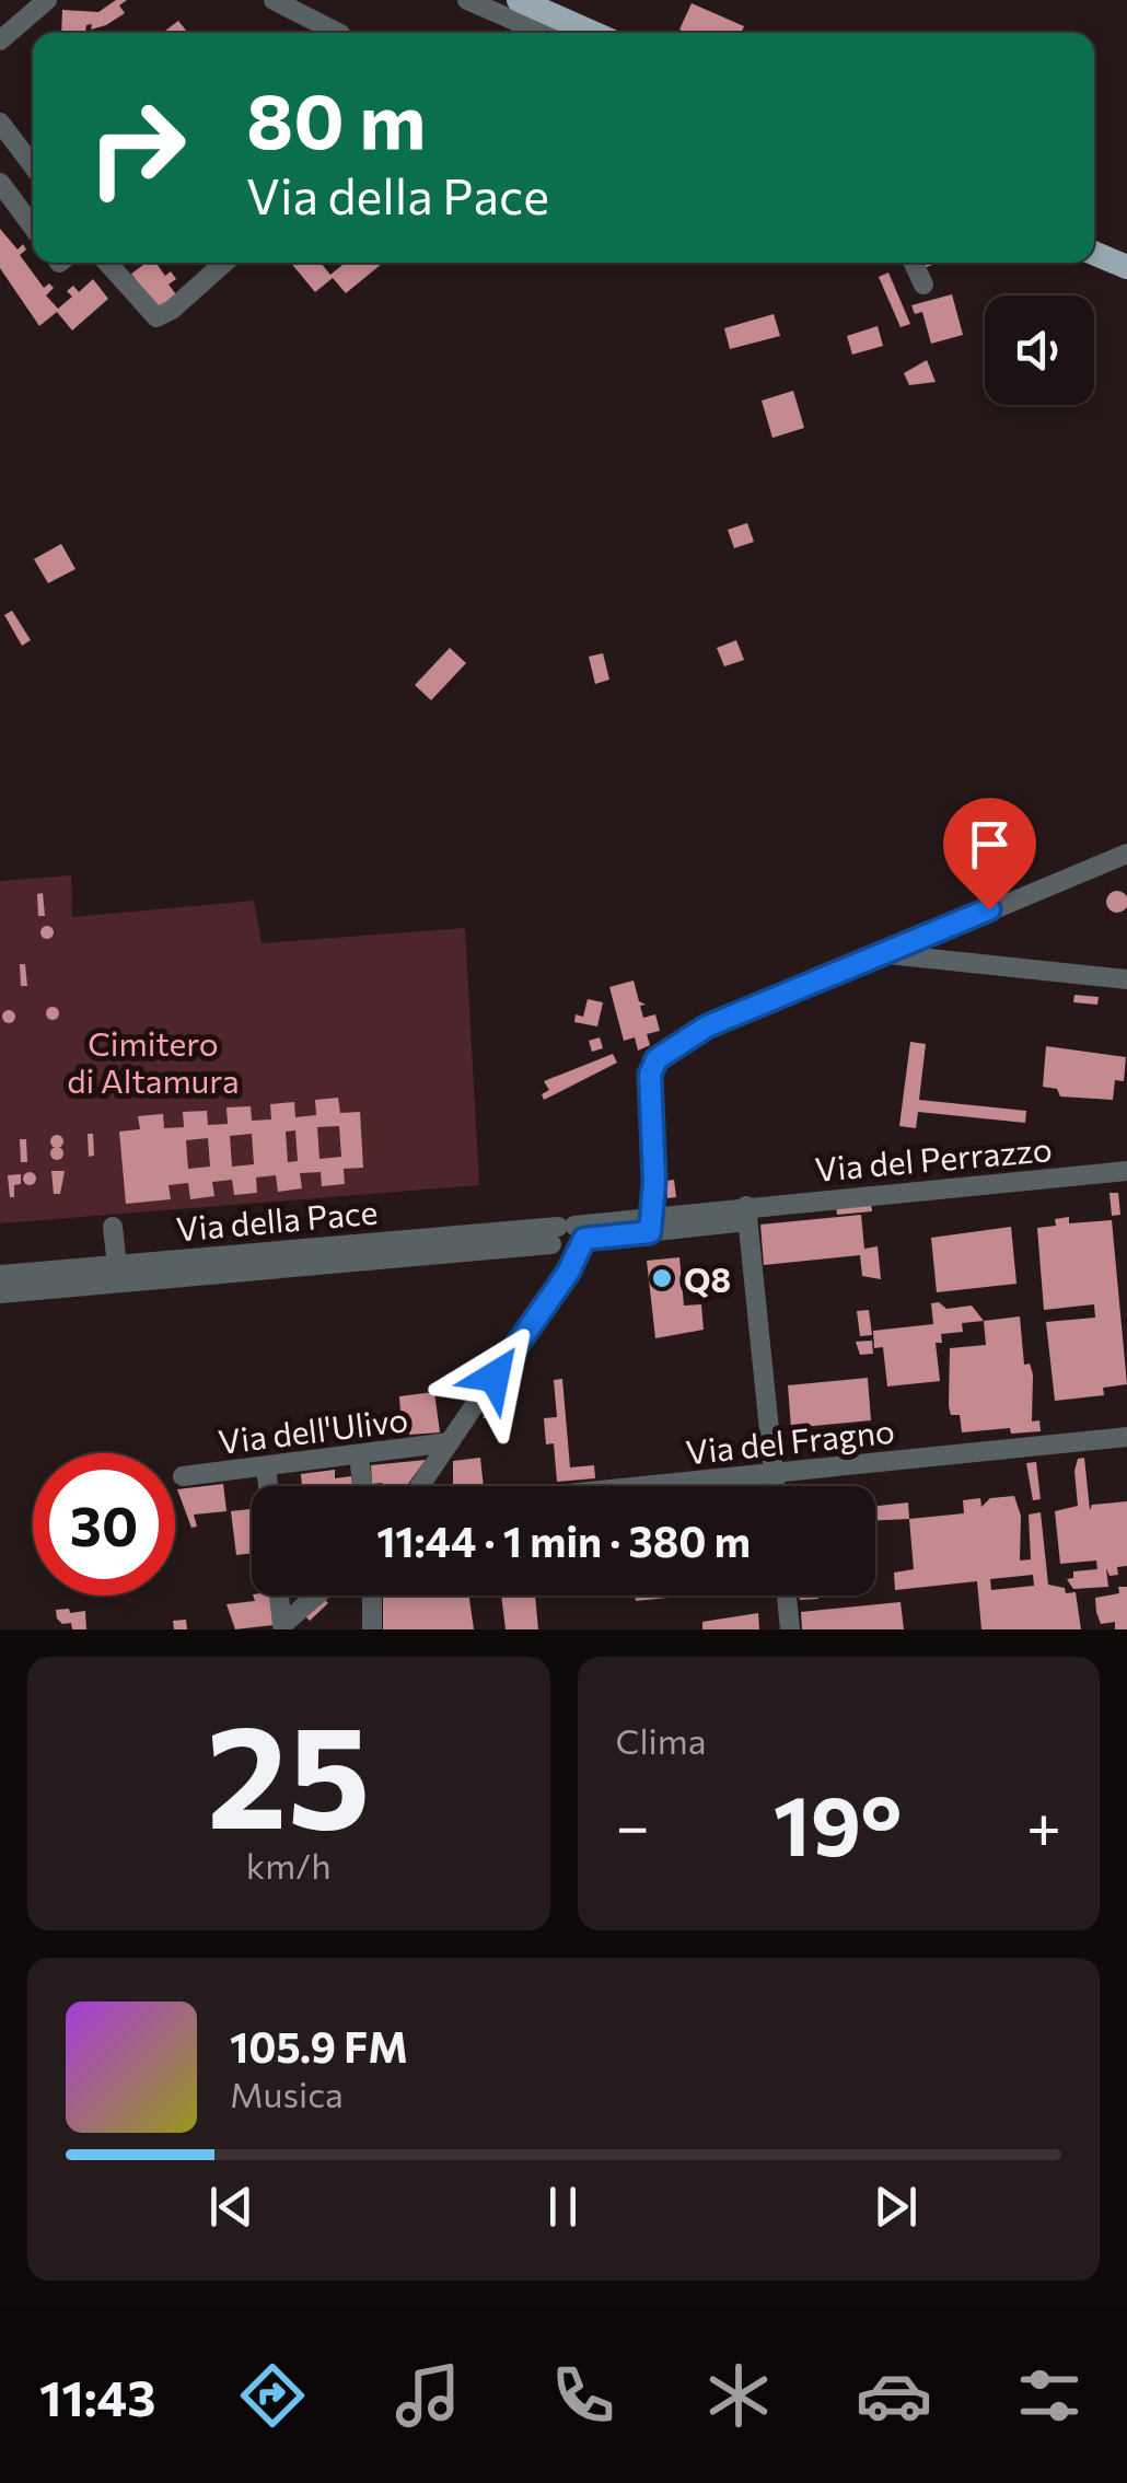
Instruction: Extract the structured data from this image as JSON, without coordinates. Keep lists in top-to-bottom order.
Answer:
{
  "streets": {
    "street": [
      "Via del Perrazzo",
      "Via della Pace",
      "Via dell'Ulivo",
      "Via del Fragno"
    ]
  },
  "crossings": [
    ["Via del Perrazzo", "Via della Pace"]
  ],
  "parks": ["Cimitero di Altamura"],
  "places": ["Q8"],
  "page": {
    "turn": ["80 m", "Via della Pace"],
    "limit": "30",
    "trip": "11:44 · 1 min · 380 m",
    "tile": [
      ["25", "km/h"],
      "Clima"
    ],
    "heat": ["−", "19°", "+"],
    "song": ["105.9 FM", "Musica"],
    "tabs": "11:43"
  }
}
